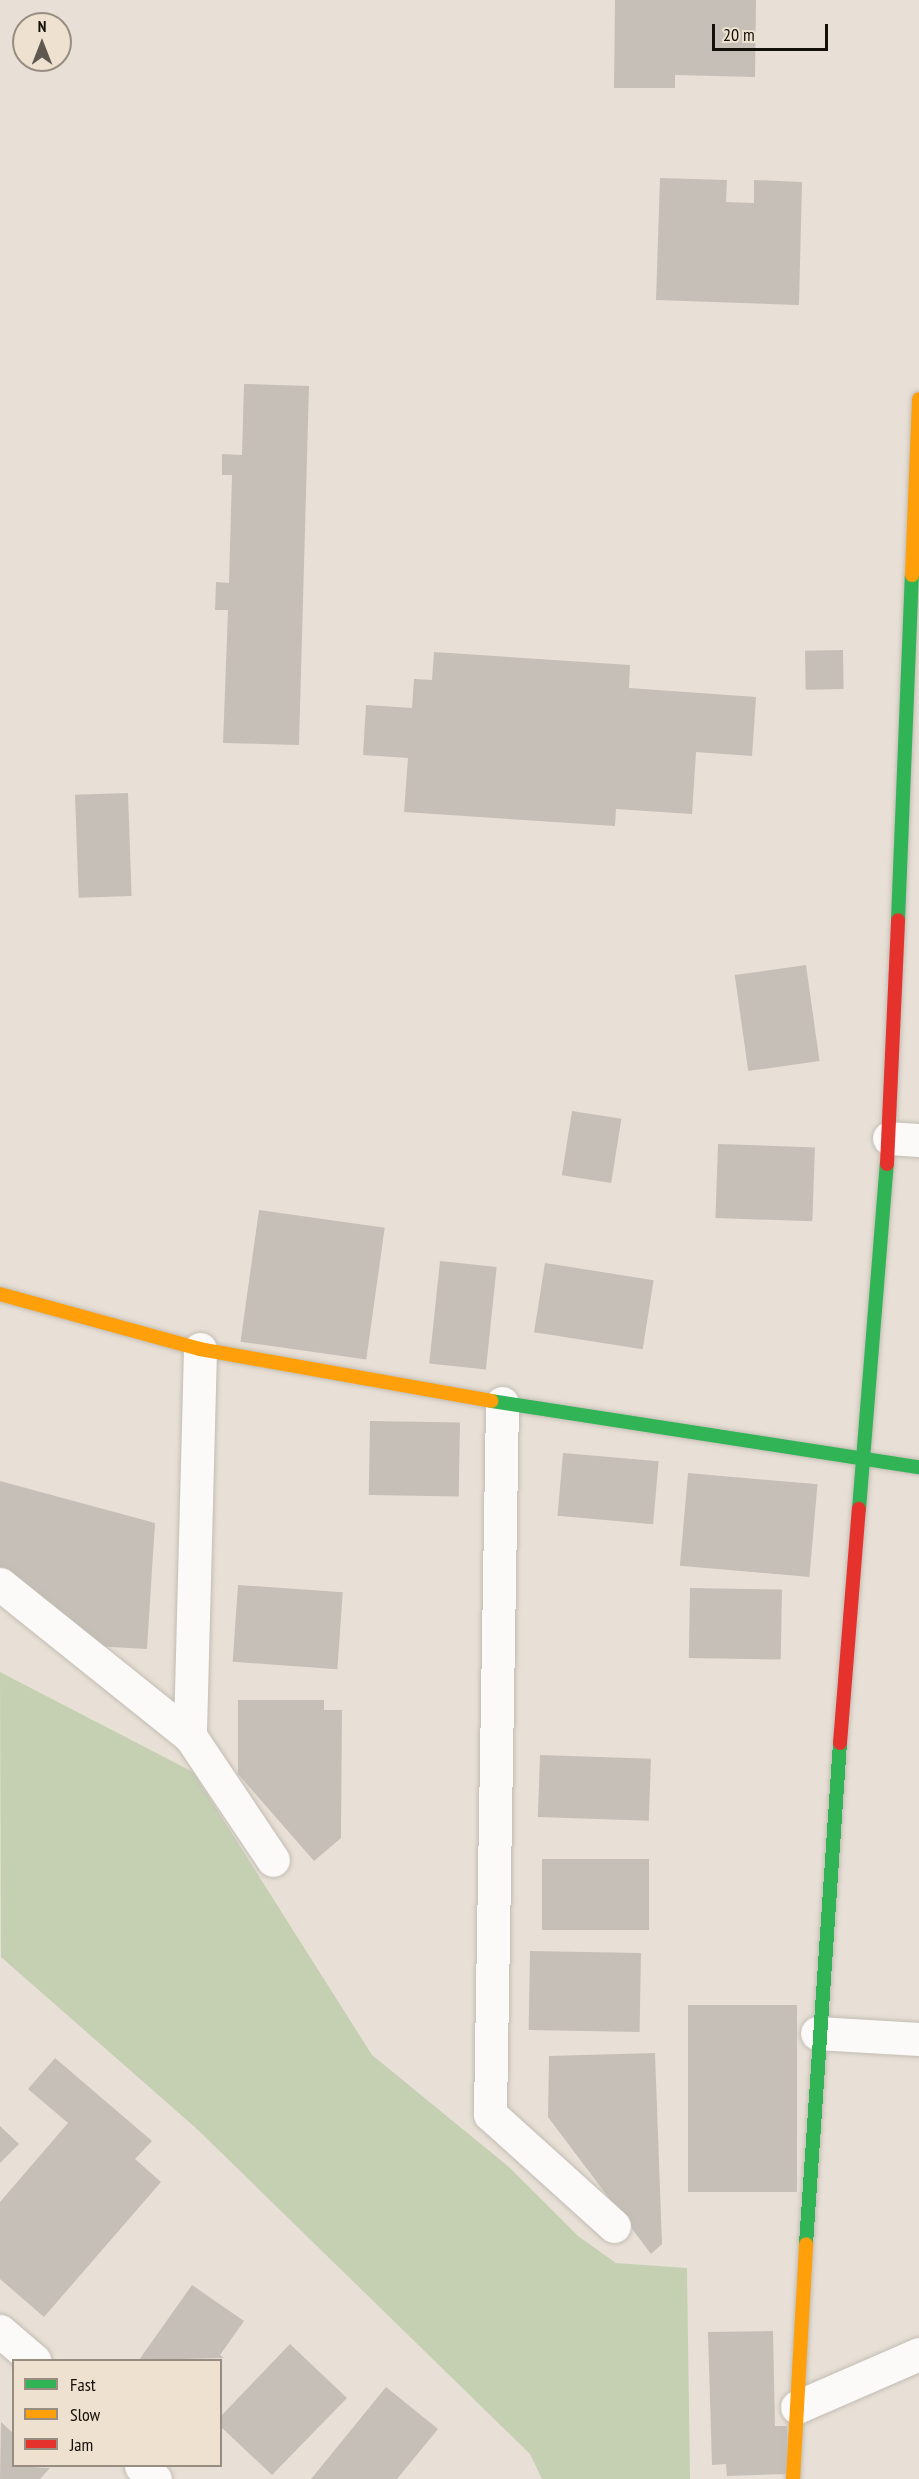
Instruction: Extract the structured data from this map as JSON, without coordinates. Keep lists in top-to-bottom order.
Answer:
{
  "legend": ["Fast", "Slow", "Jam"],
  "scale_bar": "20 m",
  "north": "top"
}
